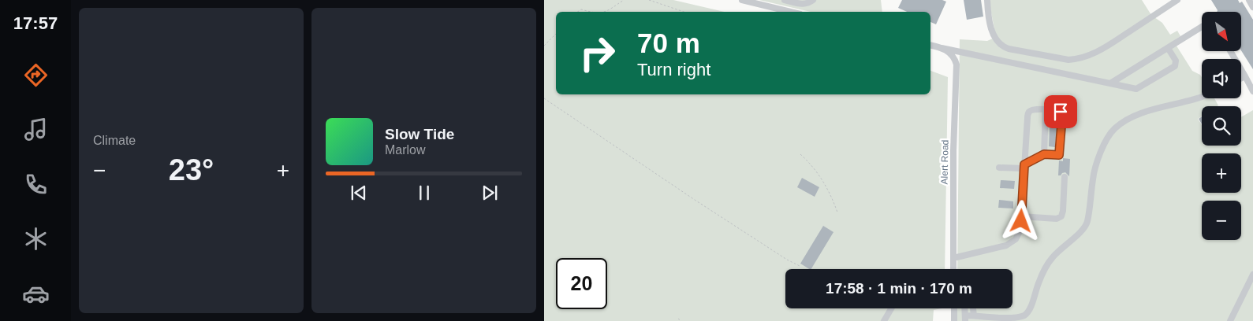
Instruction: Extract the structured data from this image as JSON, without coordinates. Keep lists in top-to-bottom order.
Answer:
{
  "streets": {
    "street": ["Alert Road"]
  },
  "north": "bottom right",
  "page": {
    "tabs": "17:57",
    "tile": "Climate",
    "map_buttons": ["+", "−"],
    "turn": ["70 m", "Turn right"],
    "song": ["Slow Tide", "Marlow"],
    "heat": ["−", "23°", "+"],
    "limit": "20",
    "trip": "17:58 · 1 min · 170 m"
  }
}
